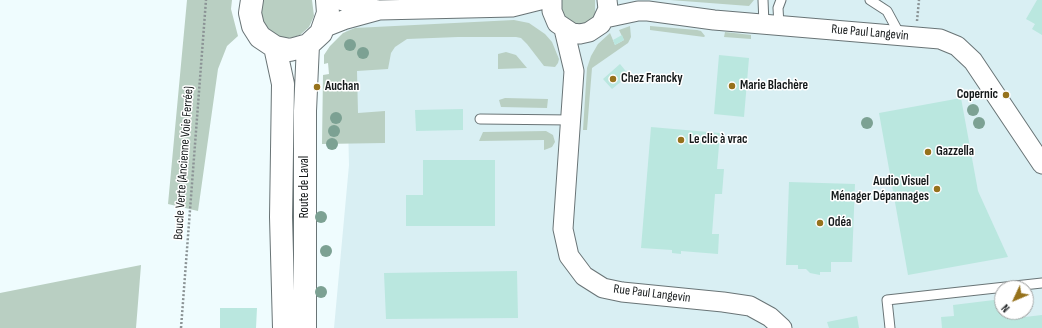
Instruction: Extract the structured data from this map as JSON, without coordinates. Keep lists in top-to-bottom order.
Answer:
{
  "streets": {
    "main road": ["Route de Laval"],
    "street": ["Rue Paul Langevin"],
    "path": ["Boucle Verte (Ancienne Voie Ferrée)"]
  },
  "places": [
    "Chez Francky",
    "Marie Blachère",
    "Auchan",
    "Copernic",
    "Le clic à vrac",
    "Gazzella",
    "Audio Visuel Ménager Dépannages",
    "Odéa"
  ],
  "north": "bottom left"
}
